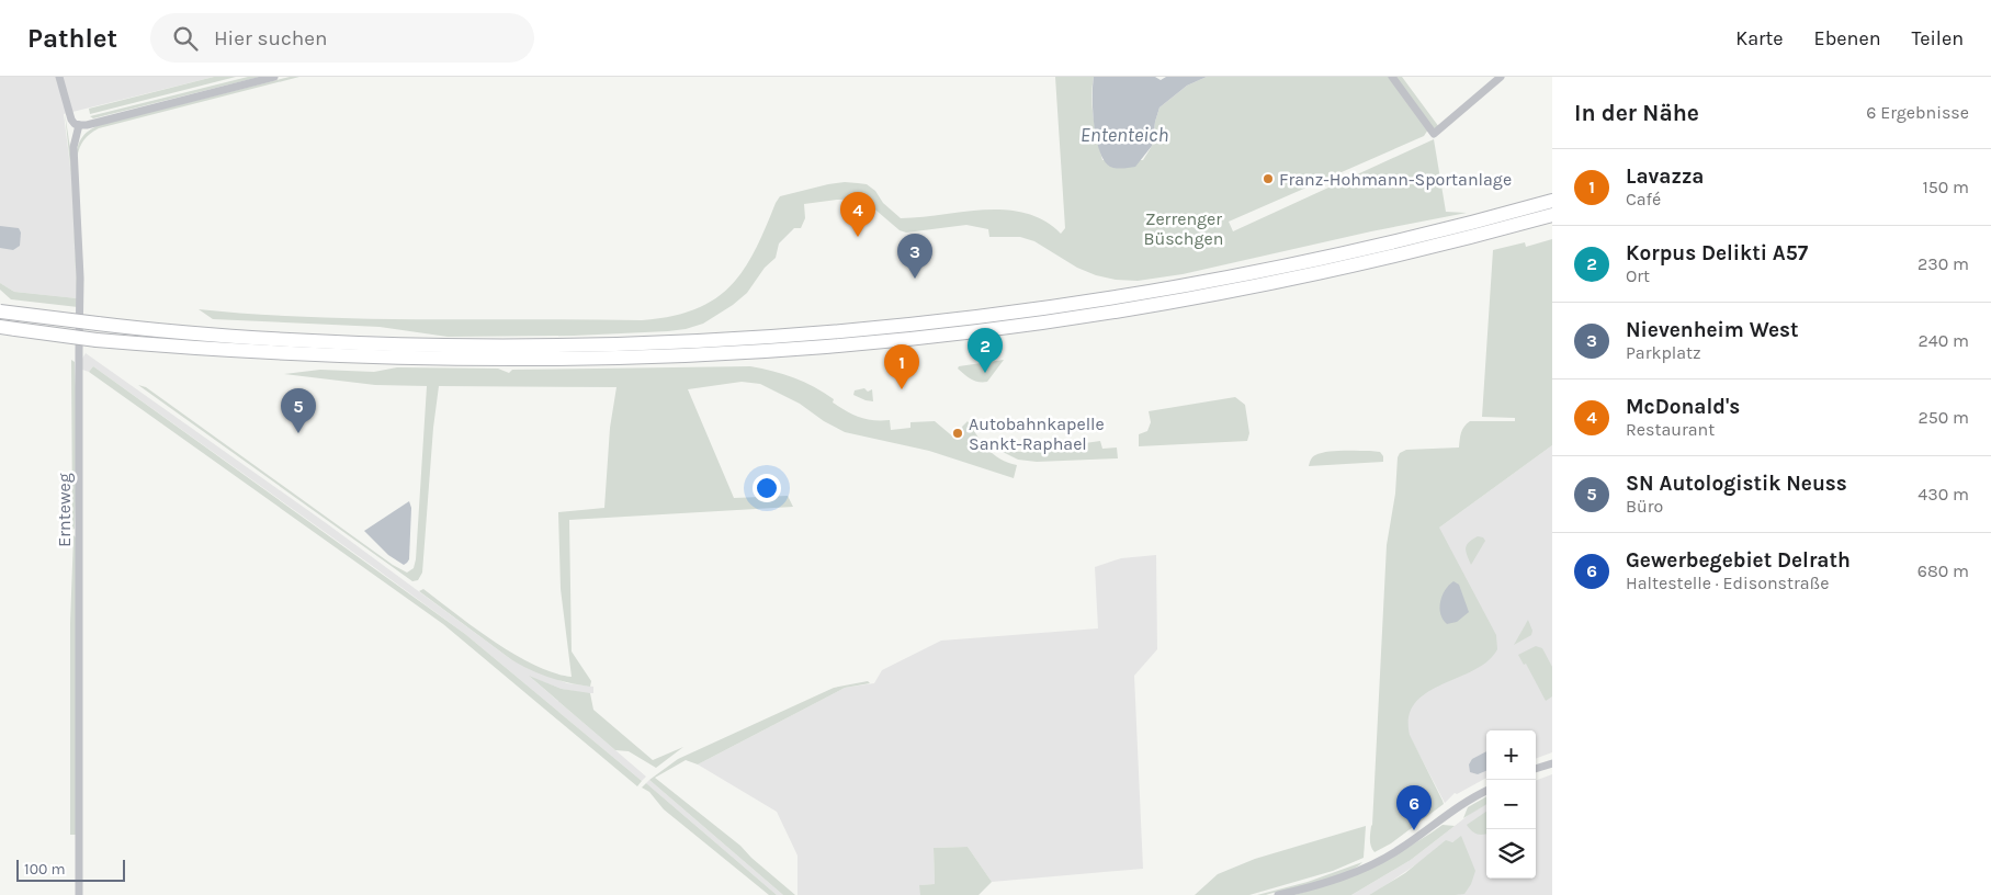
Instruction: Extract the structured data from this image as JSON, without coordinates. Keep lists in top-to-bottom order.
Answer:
{
  "streets": {
    "street": ["Ernteweg"]
  },
  "water": ["Ententeich"],
  "parks": ["Zerrenger Büschgen"],
  "places": ["Franz-Hohmann-Sportanlage", "Autobahnkapelle Sankt-Raphael"],
  "scale_bar": "100 m",
  "page": {
    "header": "Pathlet",
    "search": "Hier suchen",
    "nav": ["Karte", "Ebenen", "Teilen"],
    "heading": ["In der Nähe", "6 Ergebnisse"],
    "list": [
      {
        "mark": "1",
        "name": "Lavazza",
        "note": "Café",
        "value": "150 m"
      },
      {
        "mark": "2",
        "name": "Korpus Delikti A57",
        "note": "Ort",
        "value": "230 m"
      },
      {
        "mark": "3",
        "name": "Nievenheim West",
        "note": "Parkplatz",
        "value": "240 m"
      },
      {
        "mark": "4",
        "name": "McDonald's",
        "note": "Restaurant",
        "value": "250 m"
      },
      {
        "mark": "5",
        "name": "SN Autologistik Neuss",
        "note": "Büro",
        "value": "430 m"
      },
      {
        "mark": "6",
        "name": "Gewerbegebiet Delrath",
        "note": "Haltestelle · Edisonstraße",
        "value": "680 m"
      }
    ],
    "pins": [
      "4",
      "3",
      "2",
      "1",
      "5",
      "6"
    ],
    "map_buttons": ["+", "−"],
    "scale": "100 m"
  }
}
